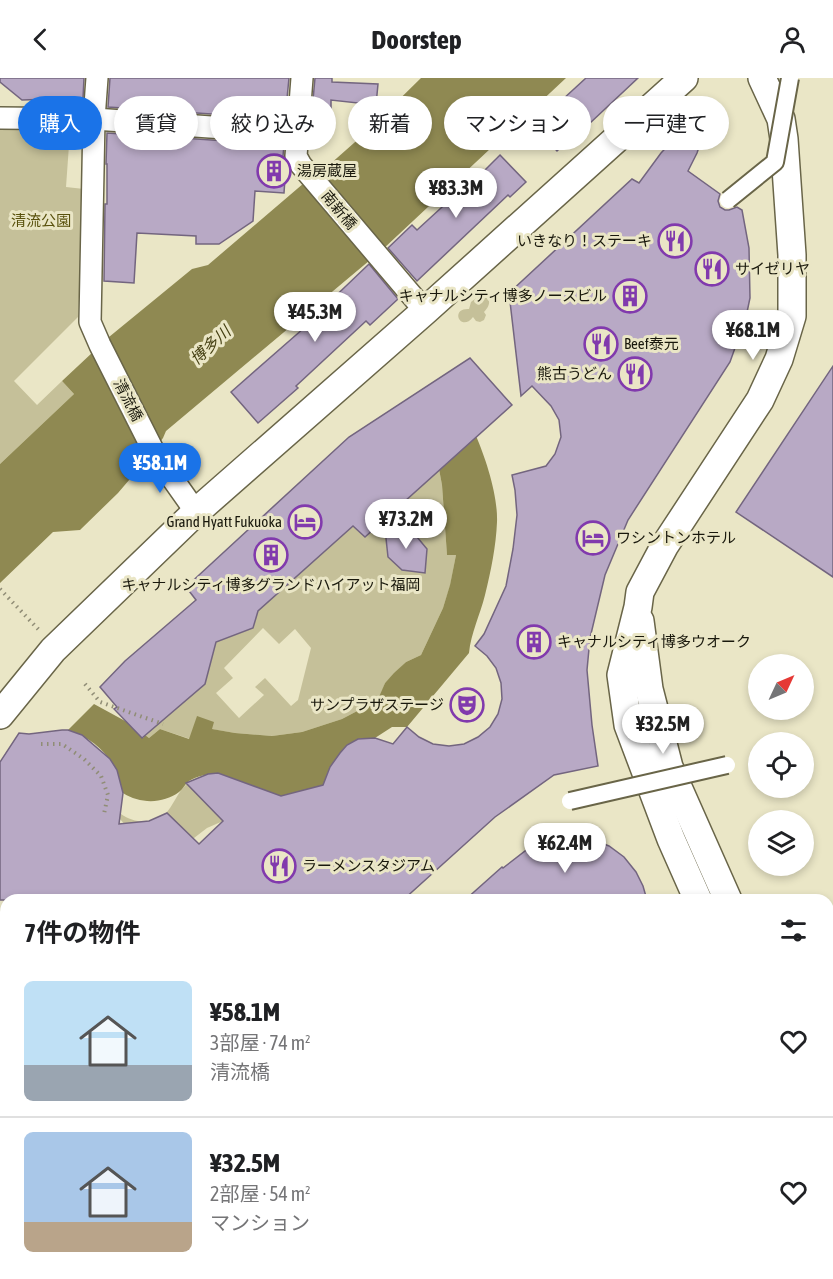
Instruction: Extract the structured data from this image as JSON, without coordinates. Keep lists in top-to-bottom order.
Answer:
{
  "streets": {
    "street": ["南新橋", "清流橋"]
  },
  "water": ["博多川"],
  "parks": ["清流公園"],
  "places": {
    "building": [
      "湯房蔵屋",
      "キャナルシティ博多ノースビル",
      "キャナルシティ博多グランドハイアット福岡",
      "キャナルシティ博多ウオーク"
    ],
    "restaurant": [
      "いきなり！ステーキ",
      "サイゼリヤ",
      "Beef泰元",
      "熊古うどん",
      "ラーメンスタジアム"
    ],
    "hotel": ["Grand Hyatt Fukuoka", "ワシントンホテル"],
    "theatre": ["サンプラザステージ"]
  },
  "north": "top right",
  "page": {
    "header": "Doorstep",
    "chip": [
      "購入",
      "賃貸",
      "絞り込み",
      "新着",
      "マンション",
      "一戸建て"
    ],
    "price": [
      "¥83.3M",
      "¥45.3M",
      "¥68.1M",
      "¥58.1M",
      "¥73.2M",
      "¥32.5M",
      "¥62.4M"
    ],
    "heading": "7件の物件",
    "list": [
      {
        "name": "¥58.1M",
        "note": "3部屋 · 74 m² · 清流橋"
      },
      {
        "name": "¥32.5M",
        "note": "2部屋 · 54 m² · マンション"
      }
    ]
  }
}
